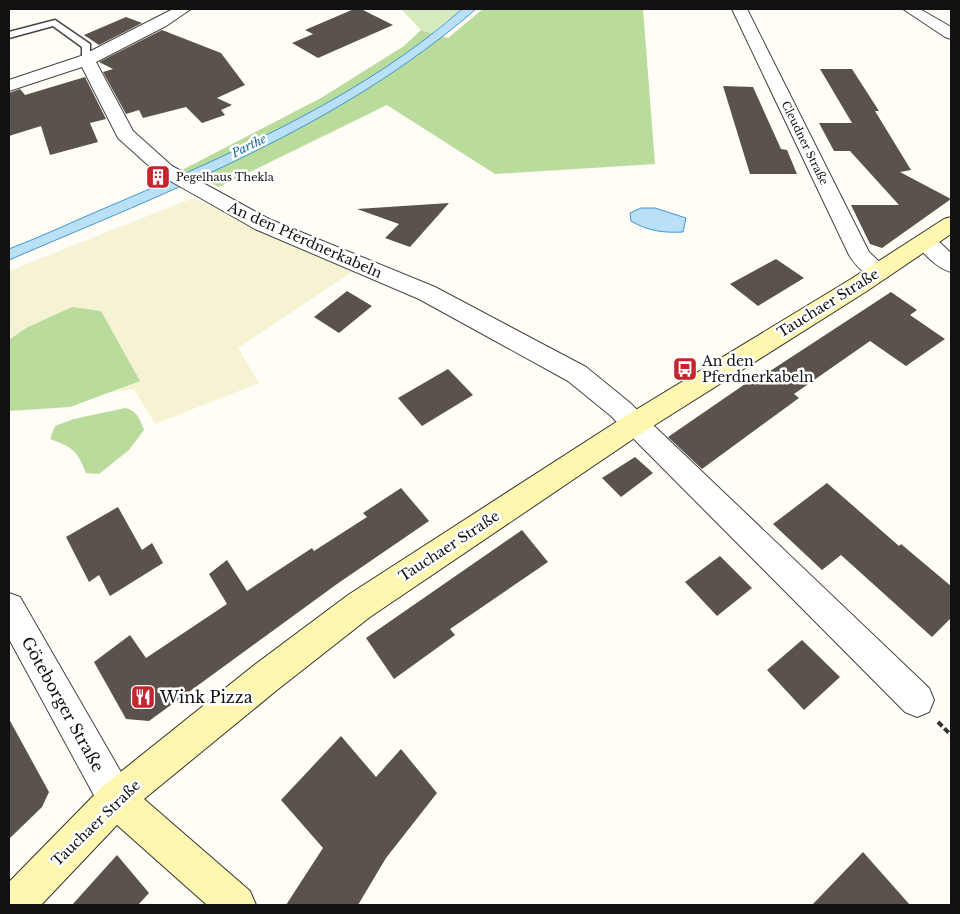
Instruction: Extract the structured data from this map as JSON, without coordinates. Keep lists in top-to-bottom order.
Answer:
{
  "streets": {
    "main road": ["Tauchaer Straße"],
    "street": ["Cleudner Straße", "An den Pferdnerkabeln", "Göteborger Straße"]
  },
  "crossings": [
    ["Cleudner Straße", "Tauchaer Straße"],
    ["An den Pferdnerkabeln", "Tauchaer Straße"],
    ["Tauchaer Straße", "Göteborger Straße"]
  ],
  "water": ["Parthe"],
  "places": {
    "building": ["Pegelhaus Thekla"],
    "bus stop": ["An den Pferdnerkabeln"],
    "restaurant": ["Wink Pizza"]
  }
}
